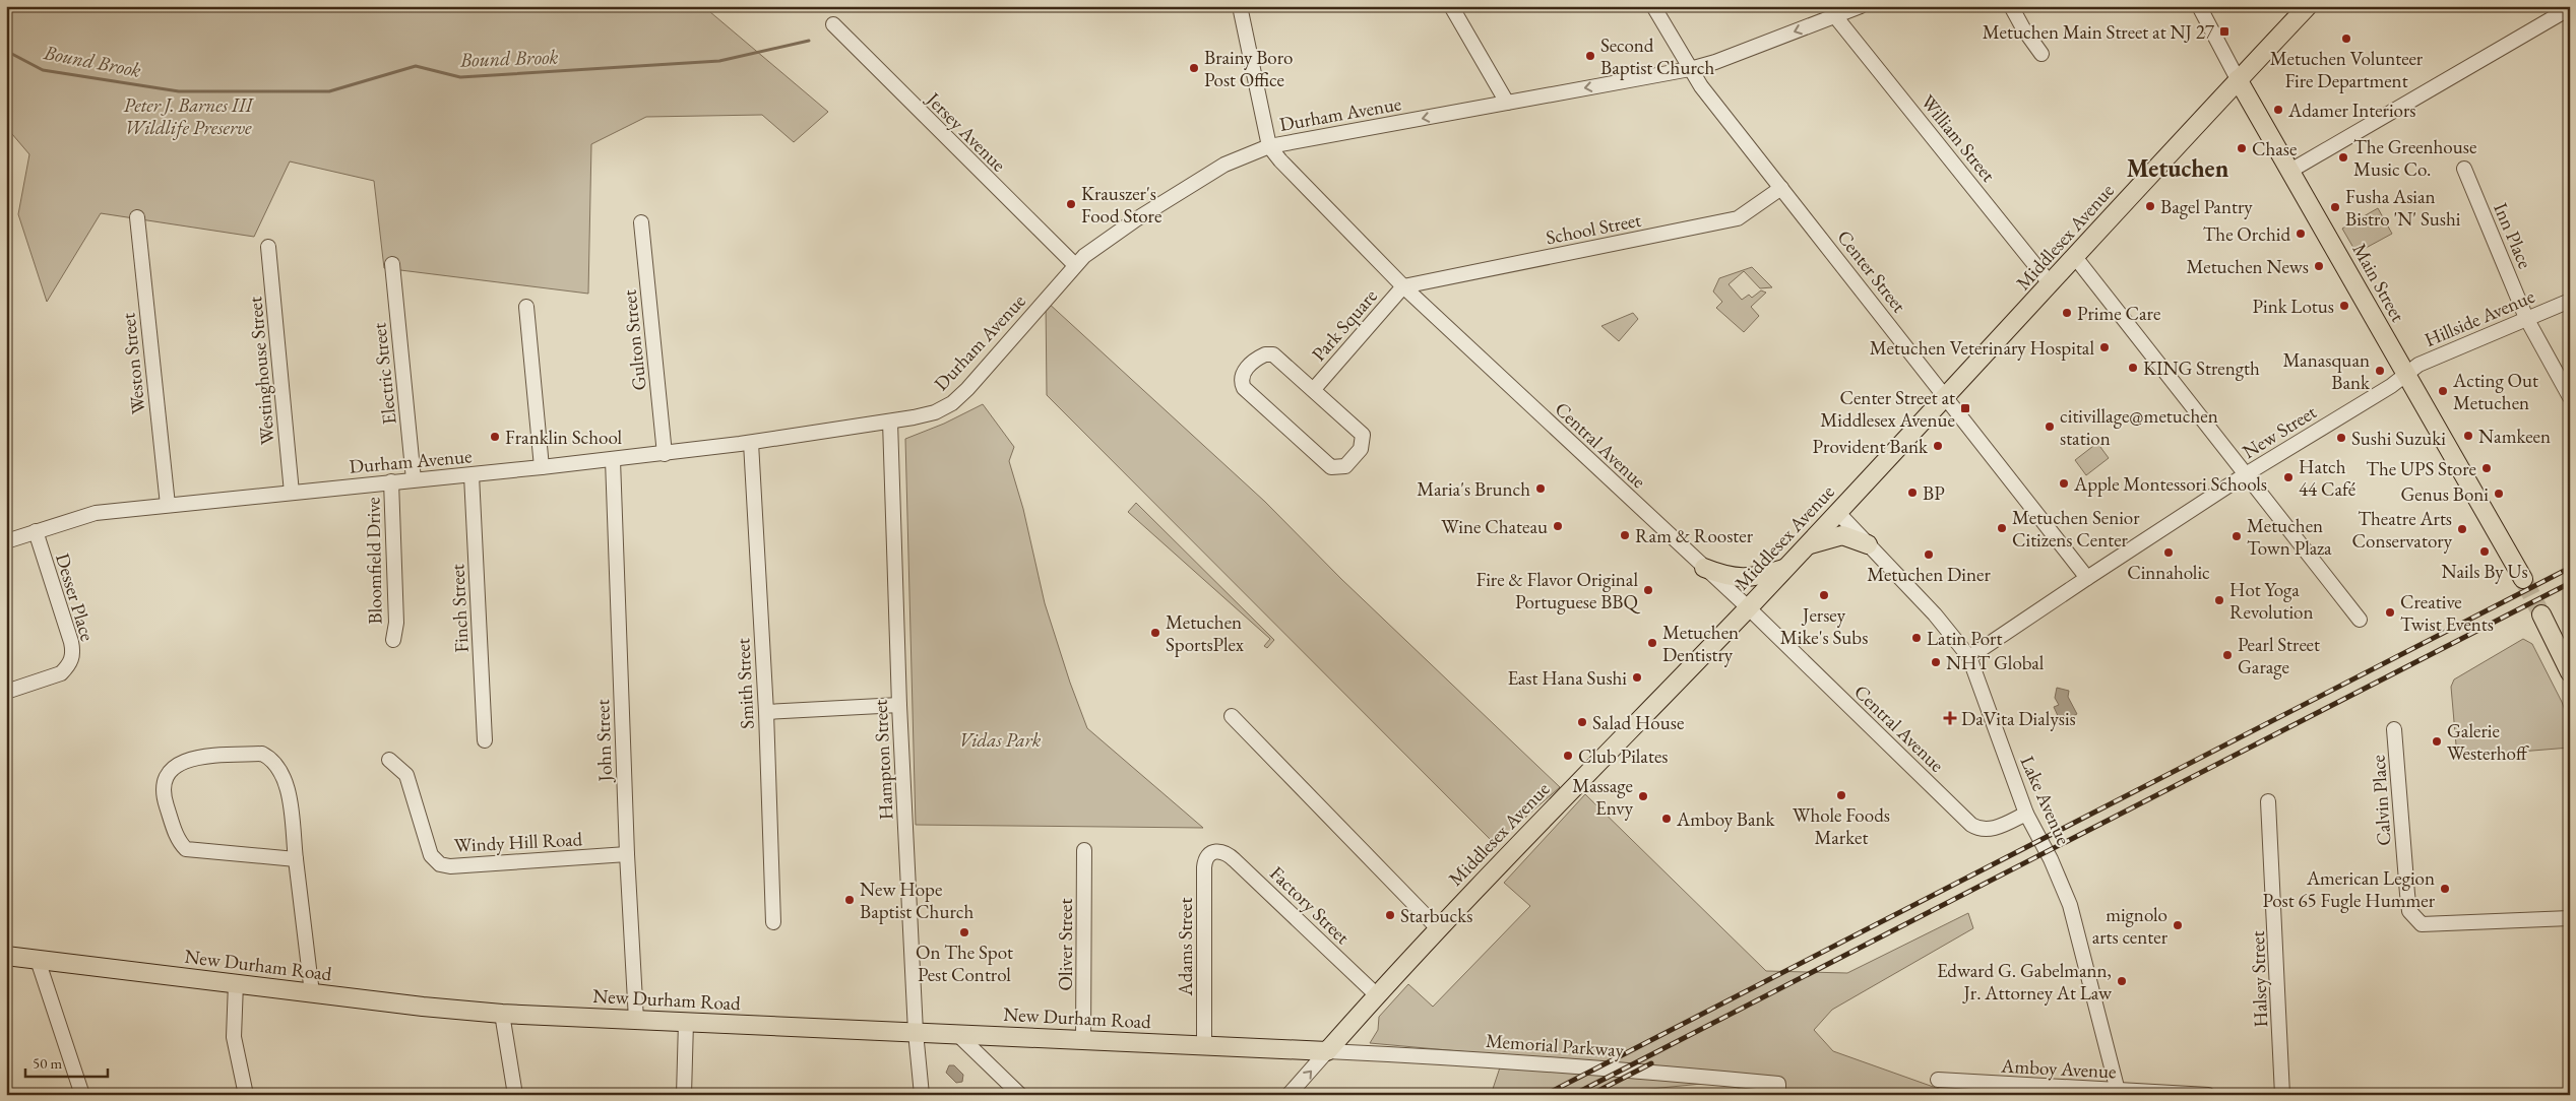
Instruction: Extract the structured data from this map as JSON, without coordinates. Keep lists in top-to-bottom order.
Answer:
{
  "streets": {
    "main road": ["Middlesex Avenue", "Main Street", "New Durham Road"],
    "street": [
      "Durham Avenue",
      "Jersey Avenue",
      "William Street",
      "School Street",
      "Inn Place",
      "Center Street",
      "Hillside Avenue",
      "Park Square",
      "Gulton Street",
      "Weston Street",
      "Westinghouse Street",
      "Electric Street",
      "New Street",
      "Central Avenue",
      "Bloomfield Drive",
      "Desser Place",
      "Finch Street",
      "Smith Street",
      "John Street",
      "Hampton Street",
      "Lake Avenue",
      "Calvin Place",
      "Windy Hill Road",
      "Factory Street",
      "Oliver Street",
      "Adams Street",
      "Halsey Street",
      "Memorial Parkway",
      "Amboy Avenue"
    ]
  },
  "crossings": [
    ["Durham Avenue", "Jersey Avenue"],
    ["Durham Avenue", "William Street"],
    ["Durham Avenue", "Center Street"],
    ["Durham Avenue", "Gulton Street"],
    ["Durham Avenue", "Weston Street"],
    ["Durham Avenue", "Westinghouse Street"],
    ["Durham Avenue", "Electric Street"],
    ["Durham Avenue", "Central Avenue"],
    ["Durham Avenue", "Bloomfield Drive"],
    ["Durham Avenue", "Desser Place"],
    ["Durham Avenue", "Finch Street"],
    ["Durham Avenue", "Smith Street"],
    ["Durham Avenue", "John Street"],
    ["Durham Avenue", "Hampton Street"],
    ["William Street", "Middlesex Avenue"],
    ["School Street", "Center Street"],
    ["School Street", "Park Square"],
    ["School Street", "Central Avenue"],
    ["Inn Place", "Hillside Avenue"],
    ["Middlesex Avenue", "Center Street"],
    ["Middlesex Avenue", "Main Street"],
    ["Middlesex Avenue", "Central Avenue"],
    ["Middlesex Avenue", "Lake Avenue"],
    ["Middlesex Avenue", "Factory Street"],
    ["Middlesex Avenue", "New Durham Road"],
    ["Middlesex Avenue", "Memorial Parkway"],
    ["Center Street", "New Street"],
    ["Main Street", "Hillside Avenue"],
    ["Main Street", "New Street"],
    ["Hillside Avenue", "New Street"],
    ["Park Square", "Central Avenue"],
    ["New Street", "Lake Avenue"],
    ["Central Avenue", "Lake Avenue"],
    ["John Street", "Windy Hill Road"],
    ["John Street", "New Durham Road"],
    ["Hampton Street", "New Durham Road"],
    ["Lake Avenue", "Amboy Avenue"],
    ["Factory Street", "Adams Street"],
    ["Oliver Street", "New Durham Road"],
    ["Adams Street", "New Durham Road"],
    ["New Durham Road", "Memorial Parkway"]
  ],
  "districts": ["Metuchen"],
  "water": ["Bound Brook"],
  "parks": ["Peter J. Barnes III Wildlife Preserve", "Vidas Park"],
  "places": {
    "transit": ["Metuchen Main Street at NJ 27", "Center Street at Middlesex Avenue"],
    "other": [
      "Metuchen Volunteer Fire Department",
      "Second Baptist Church",
      "Brainy Boro Post Office",
      "Adamer Interiors",
      "Chase",
      "The Greenhouse Music Co.",
      "Krauszer's Food Store",
      "Bagel Pantry",
      "Fusha Asian Bistro 'N' Sushi",
      "The Orchid",
      "Metuchen News",
      "Pink Lotus",
      "Prime Care",
      "Metuchen Veterinary Hospital",
      "KING Strength",
      "Manasquan Bank",
      "Acting Out Metuchen",
      "citivillage@metuchen station",
      "Namkeen",
      "Franklin School",
      "Sushi Suzuki",
      "Provident Bank",
      "The UPS Store",
      "Hatch 44 Café",
      "Apple Montessori Schools",
      "Maria's Brunch",
      "BP",
      "Genus Boni",
      "Wine Chateau",
      "Metuchen Senior Citizens Center",
      "Theatre Arts Conservatory",
      "Ram & Rooster",
      "Metuchen Town Plaza",
      "Nails By Us",
      "Cinnaholic",
      "Metuchen Diner",
      "Fire & Flavor Original Portuguese BBQ",
      "Jersey Mike's Subs",
      "Hot Yoga Revolution",
      "Creative Twist Events",
      "Metuchen SportsPlex",
      "Latin Port",
      "Metuchen Dentistry",
      "Pearl Street Garage",
      "NHT Global",
      "East Hana Sushi",
      "Salad House",
      "Galerie Westerhoff",
      "Club Pilates",
      "Whole Foods Market",
      "Massage Envy",
      "Amboy Bank",
      "American Legion Post 65 Fugle Hummer",
      "New Hope Baptist Church",
      "Starbucks",
      "mignolo arts center",
      "On The Spot Pest Control",
      "Edward G. Gabelmann, Jr. Attorney At Law"
    ],
    "health": ["DaVita Dialysis"]
  },
  "scale_bar": "50 m"
}
